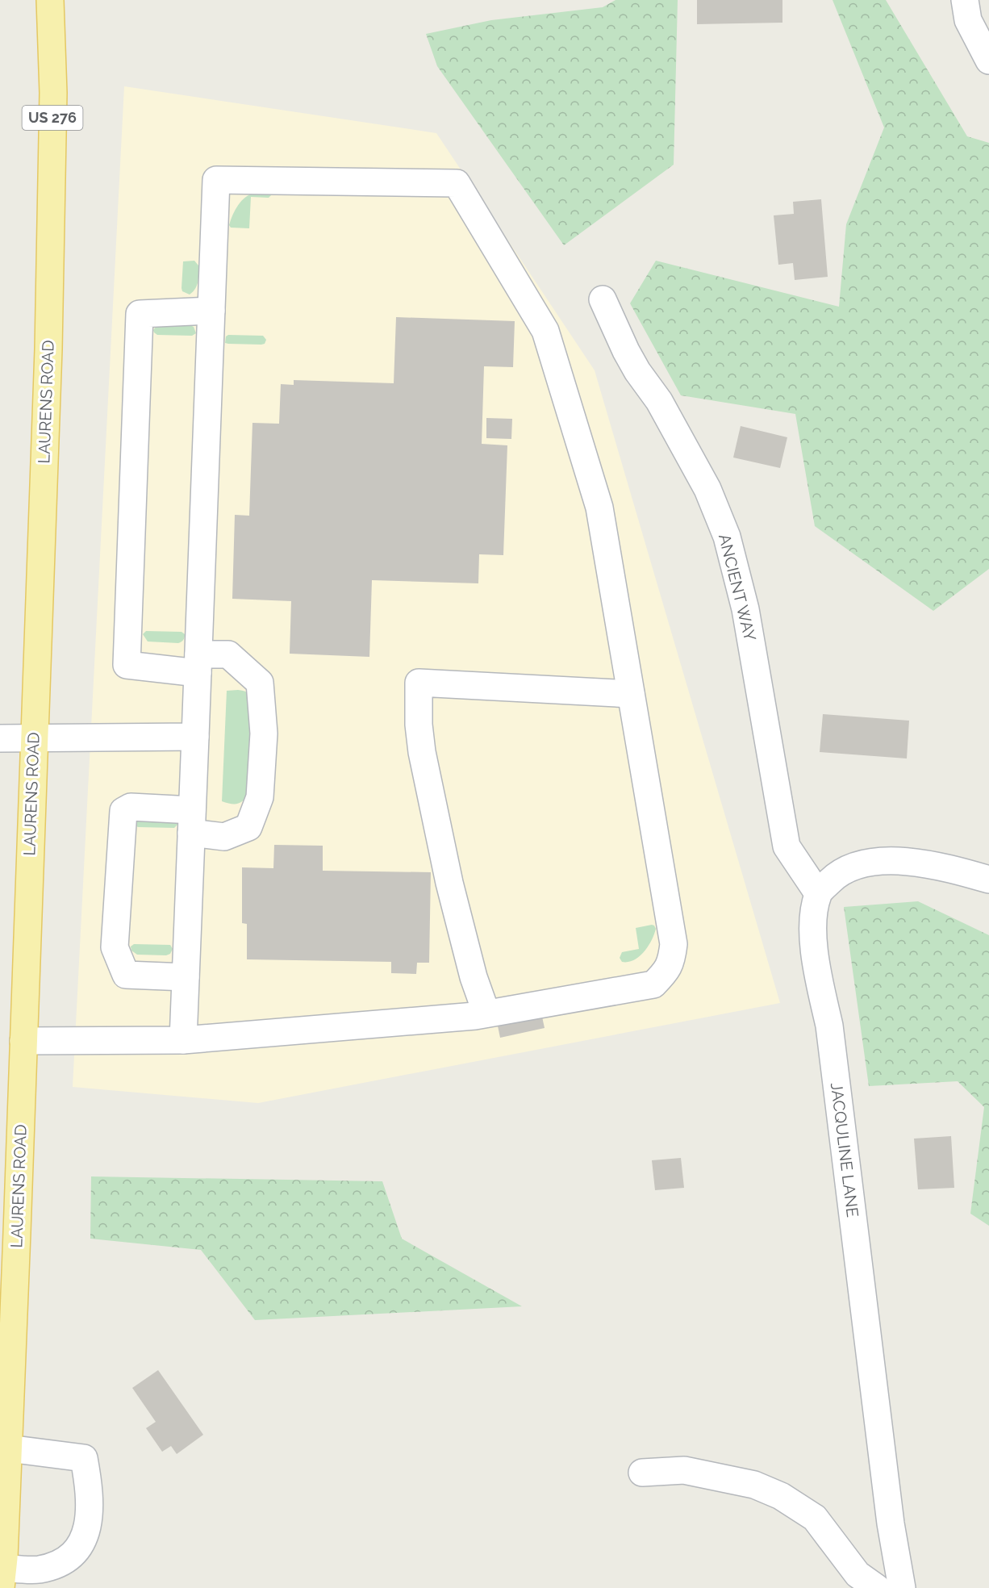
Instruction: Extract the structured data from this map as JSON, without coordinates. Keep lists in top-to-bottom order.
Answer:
{
  "streets": {
    "main road": ["US 276", "LAURENS ROAD"],
    "street": ["ANCIENT WAY", "JACQULINE LANE"]
  },
  "crossings": [
    ["ANCIENT WAY", "JACQULINE LANE"]
  ]
}
